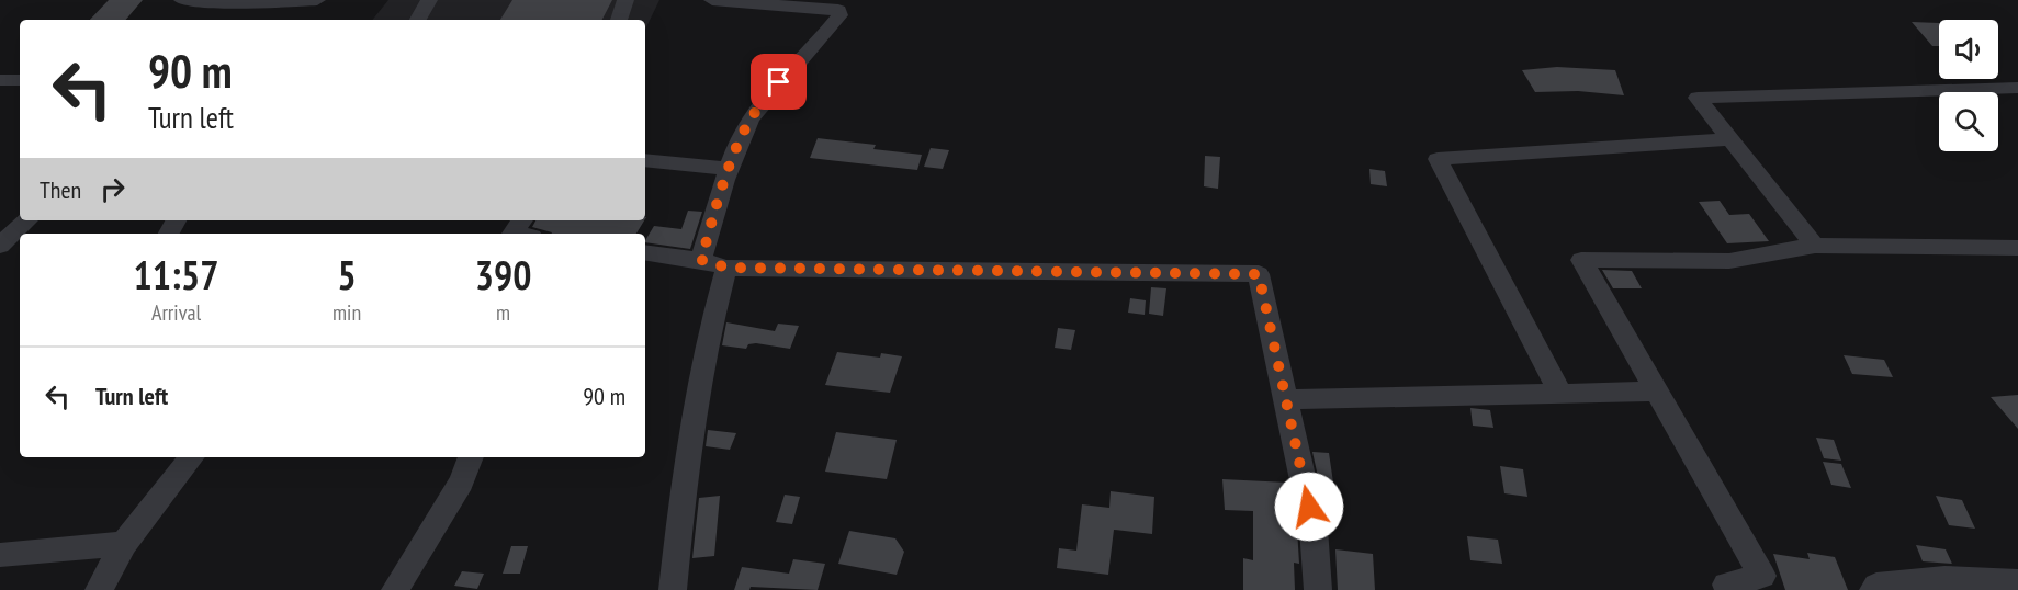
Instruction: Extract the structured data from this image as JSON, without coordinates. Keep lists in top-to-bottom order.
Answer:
{
  "page": {
    "turn": ["90 m", "Turn left"],
    "then": "Then",
    "eta": [
      "11:57",
      "Arrival",
      "5",
      "min",
      "390",
      "m"
    ],
    "list": [
      {
        "name": "Turn left",
        "value": "90 m"
      }
    ]
  }
}
